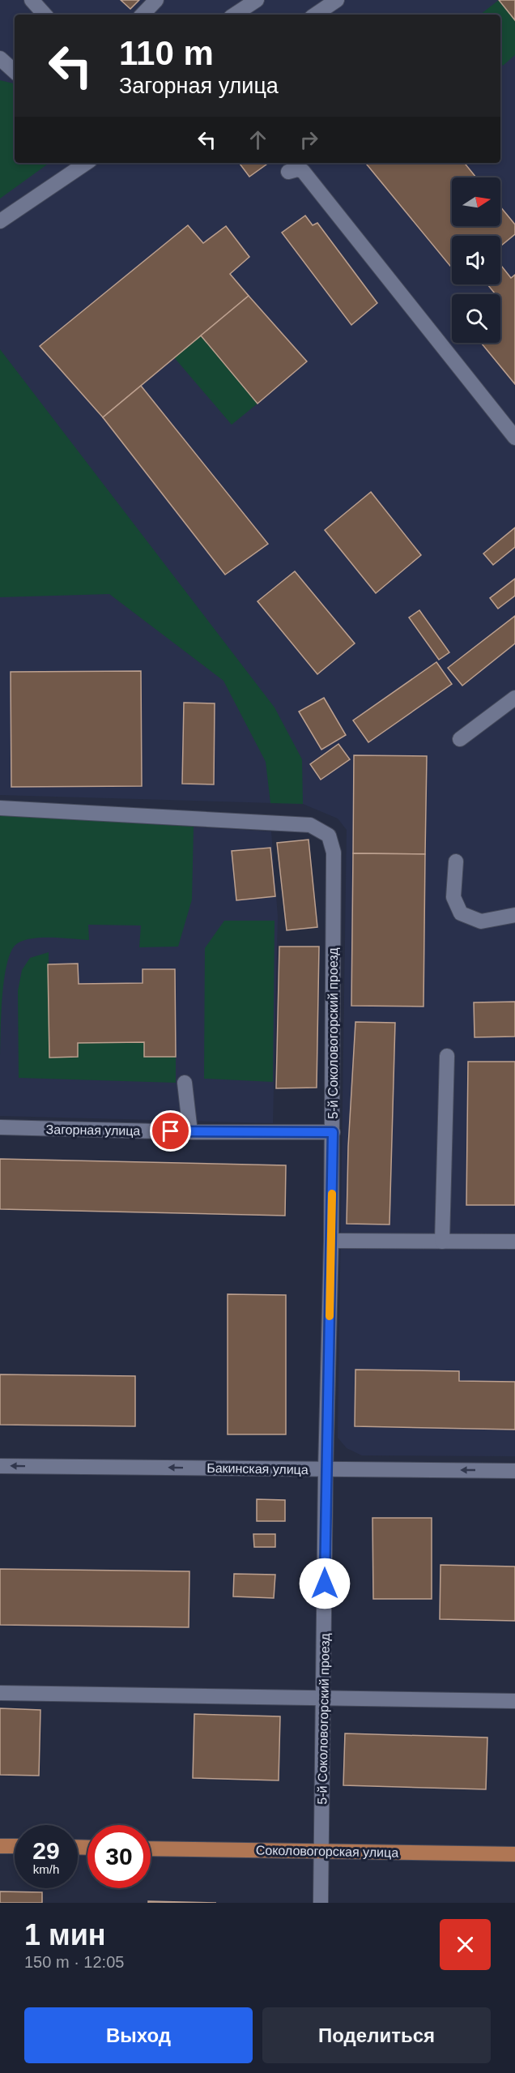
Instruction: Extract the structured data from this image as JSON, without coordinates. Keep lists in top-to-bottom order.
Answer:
{
  "streets": {
    "main road": ["Соколовогорская улица"],
    "street": ["5-й Соколовогорский проезд", "Загорная улица", "Бакинская улица"]
  },
  "crossings": [
    ["5-й Соколовогорский проезд", "Загорная улица"],
    ["5-й Соколовогорский проезд", "Бакинская улица"],
    ["5-й Соколовогорский проезд", "Соколовогорская улица"]
  ],
  "one_way": ["Бакинская улица"],
  "north": "right",
  "page": {
    "turn": ["110 m", "Загорная улица"],
    "speed": "29 km/h",
    "limit": "30",
    "heading": ["1 мин", "150 m · 12:05"],
    "buttons": ["Выход", "Поделиться"]
  }
}
